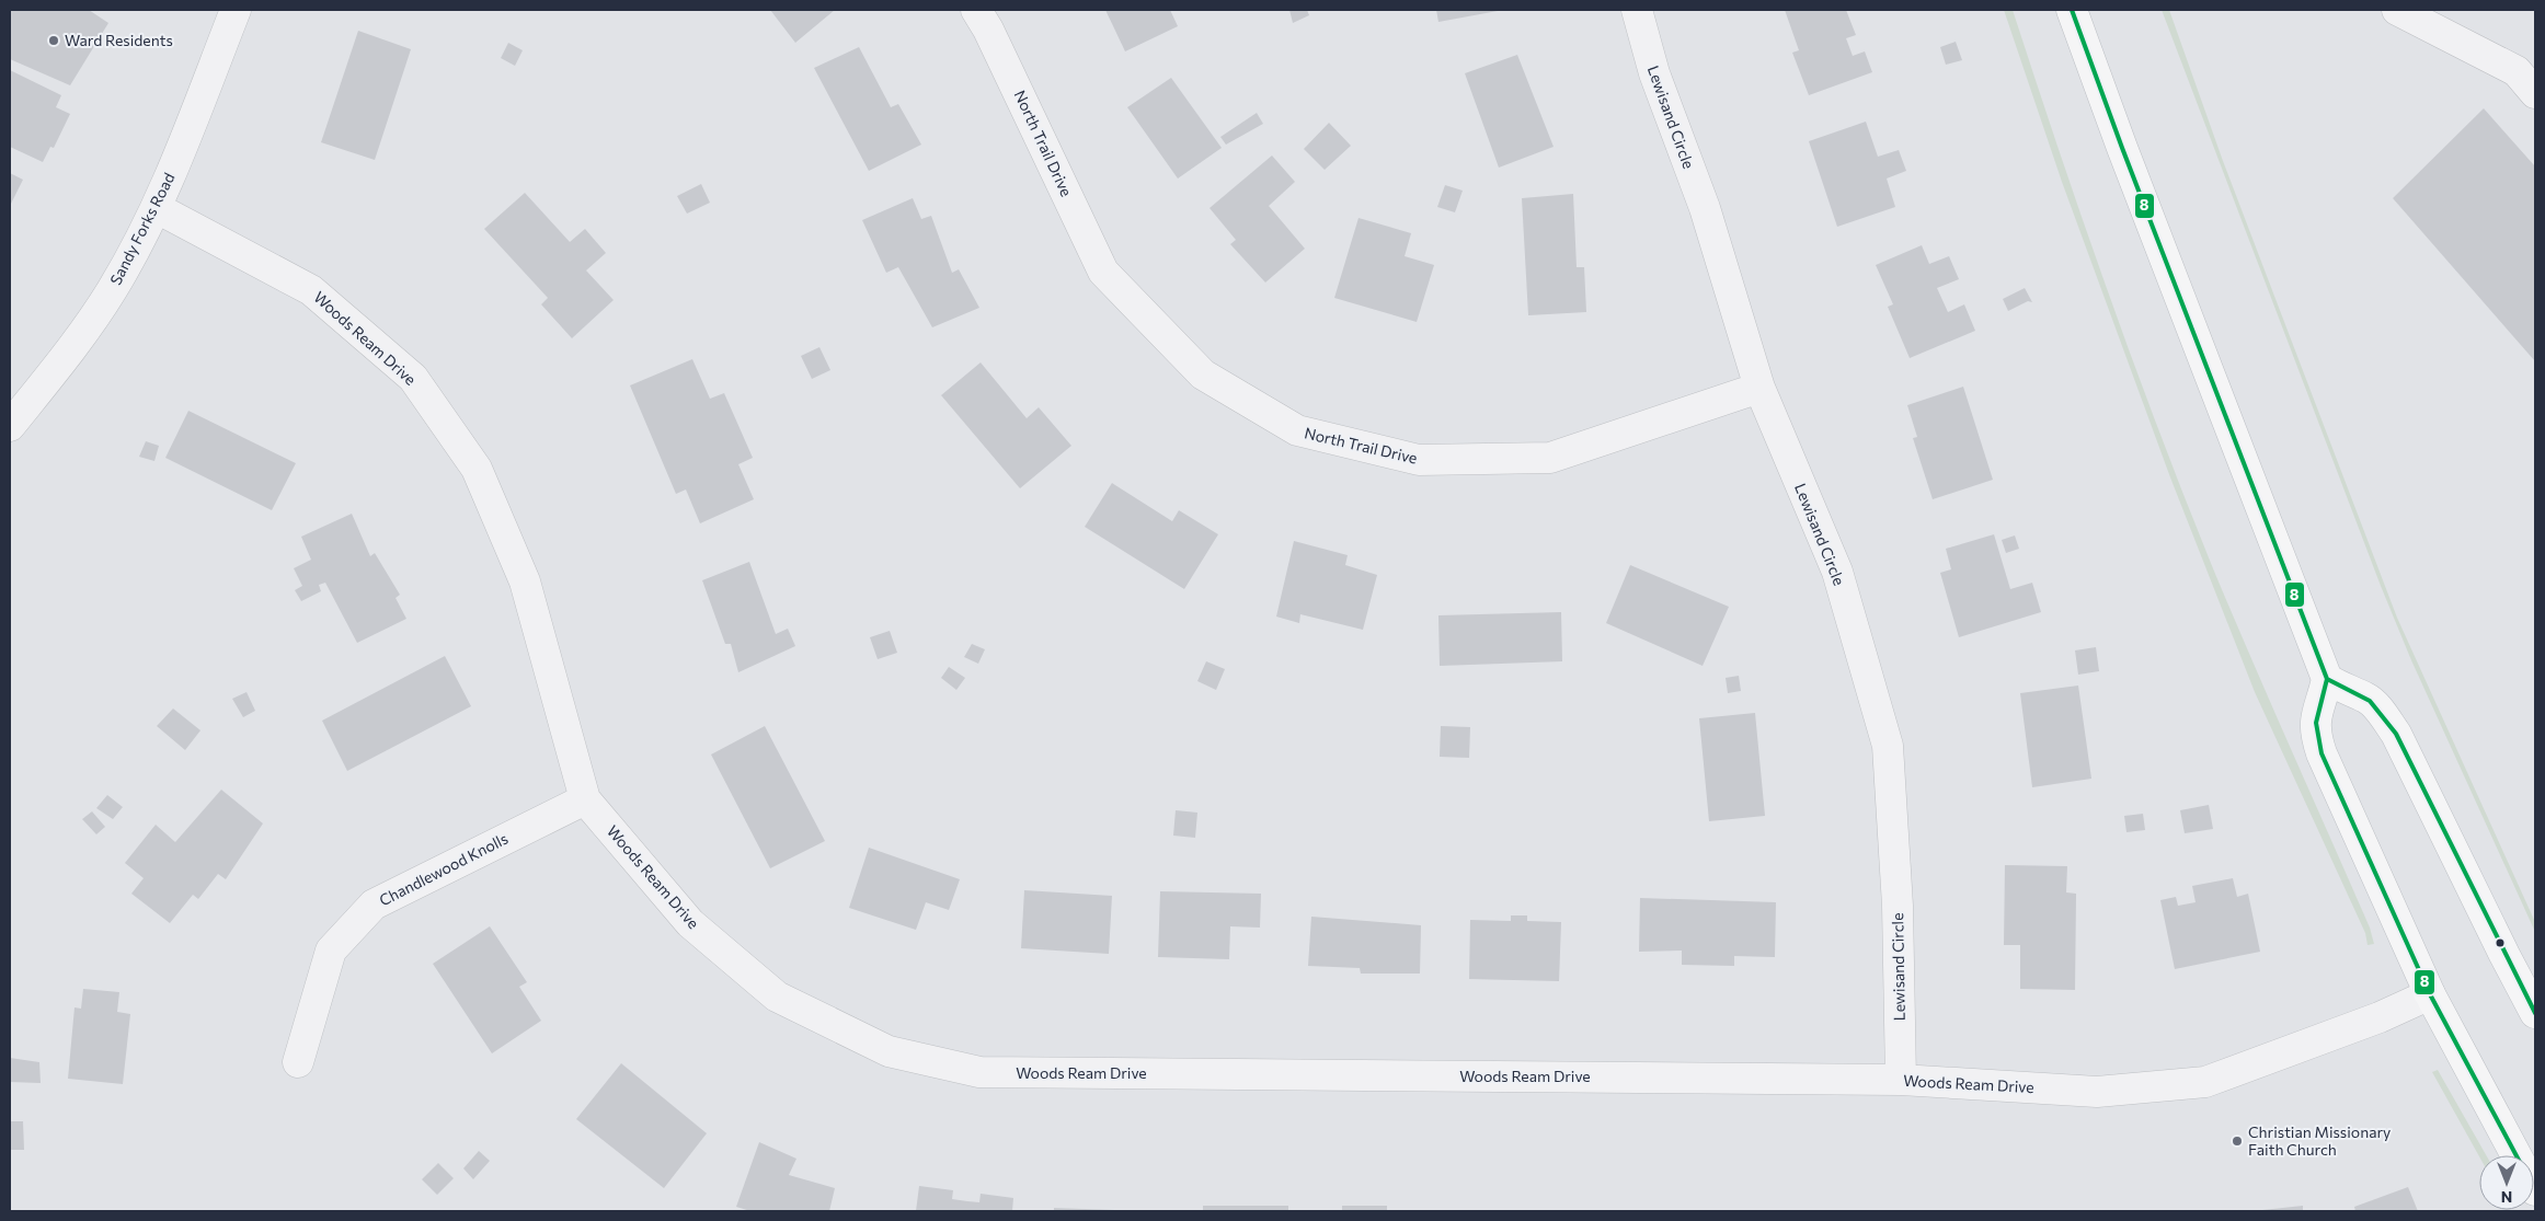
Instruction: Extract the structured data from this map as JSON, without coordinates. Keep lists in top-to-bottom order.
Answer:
{
  "streets": {
    "street": [
      "Lewisand Circle",
      "North Trail Drive",
      "Sandy Forks Road",
      "Woods Ream Drive",
      "Chandlewood Knolls"
    ]
  },
  "crossings": [
    ["Lewisand Circle", "North Trail Drive"],
    ["Lewisand Circle", "Woods Ream Drive"],
    ["Sandy Forks Road", "Woods Ream Drive"],
    ["Woods Ream Drive", "Chandlewood Knolls"]
  ],
  "places": ["Ward Residents", "Christian Missionary Faith Church"],
  "lines": ["transit line 8"],
  "north": "bottom"
}
